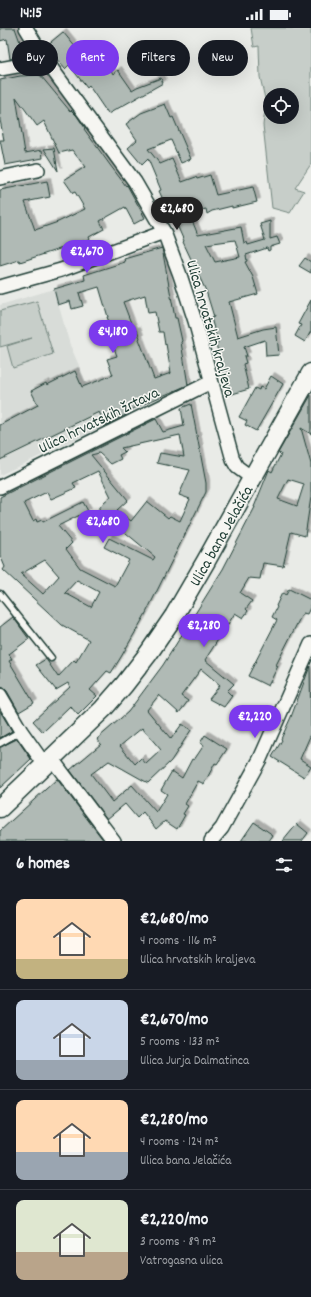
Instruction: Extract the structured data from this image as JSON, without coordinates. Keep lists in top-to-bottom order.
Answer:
{
  "streets": {
    "main road": ["Ulica bana Jelačića"],
    "street": ["Ulica hrvatskih kraljeva", "Ulica hrvatskih žrtava"]
  },
  "crossings": [
    ["Ulica hrvatskih kraljeva", "Ulica hrvatskih žrtava"],
    ["Ulica hrvatskih kraljeva", "Ulica bana Jelačića"]
  ],
  "page": {
    "status": "14:15",
    "chip": [
      "Buy",
      "Rent",
      "Filters",
      "New"
    ],
    "price": [
      "€2,680",
      "€2,670",
      "€4,180",
      "€2,680",
      "€2,280",
      "€2,220"
    ],
    "heading": "6 homes",
    "list": [
      {
        "name": "€2,680/mo",
        "note": "4 rooms · 116 m² · Ulica hrvatskih kraljeva"
      },
      {
        "name": "€2,670/mo",
        "note": "5 rooms · 133 m² · Ulica Jurja Dalmatinca"
      },
      {
        "name": "€2,280/mo",
        "note": "4 rooms · 124 m² · Ulica bana Jelačića"
      },
      {
        "name": "€2,220/mo",
        "note": "3 rooms · 89 m² · Vatrogasna ulica"
      }
    ]
  }
}
